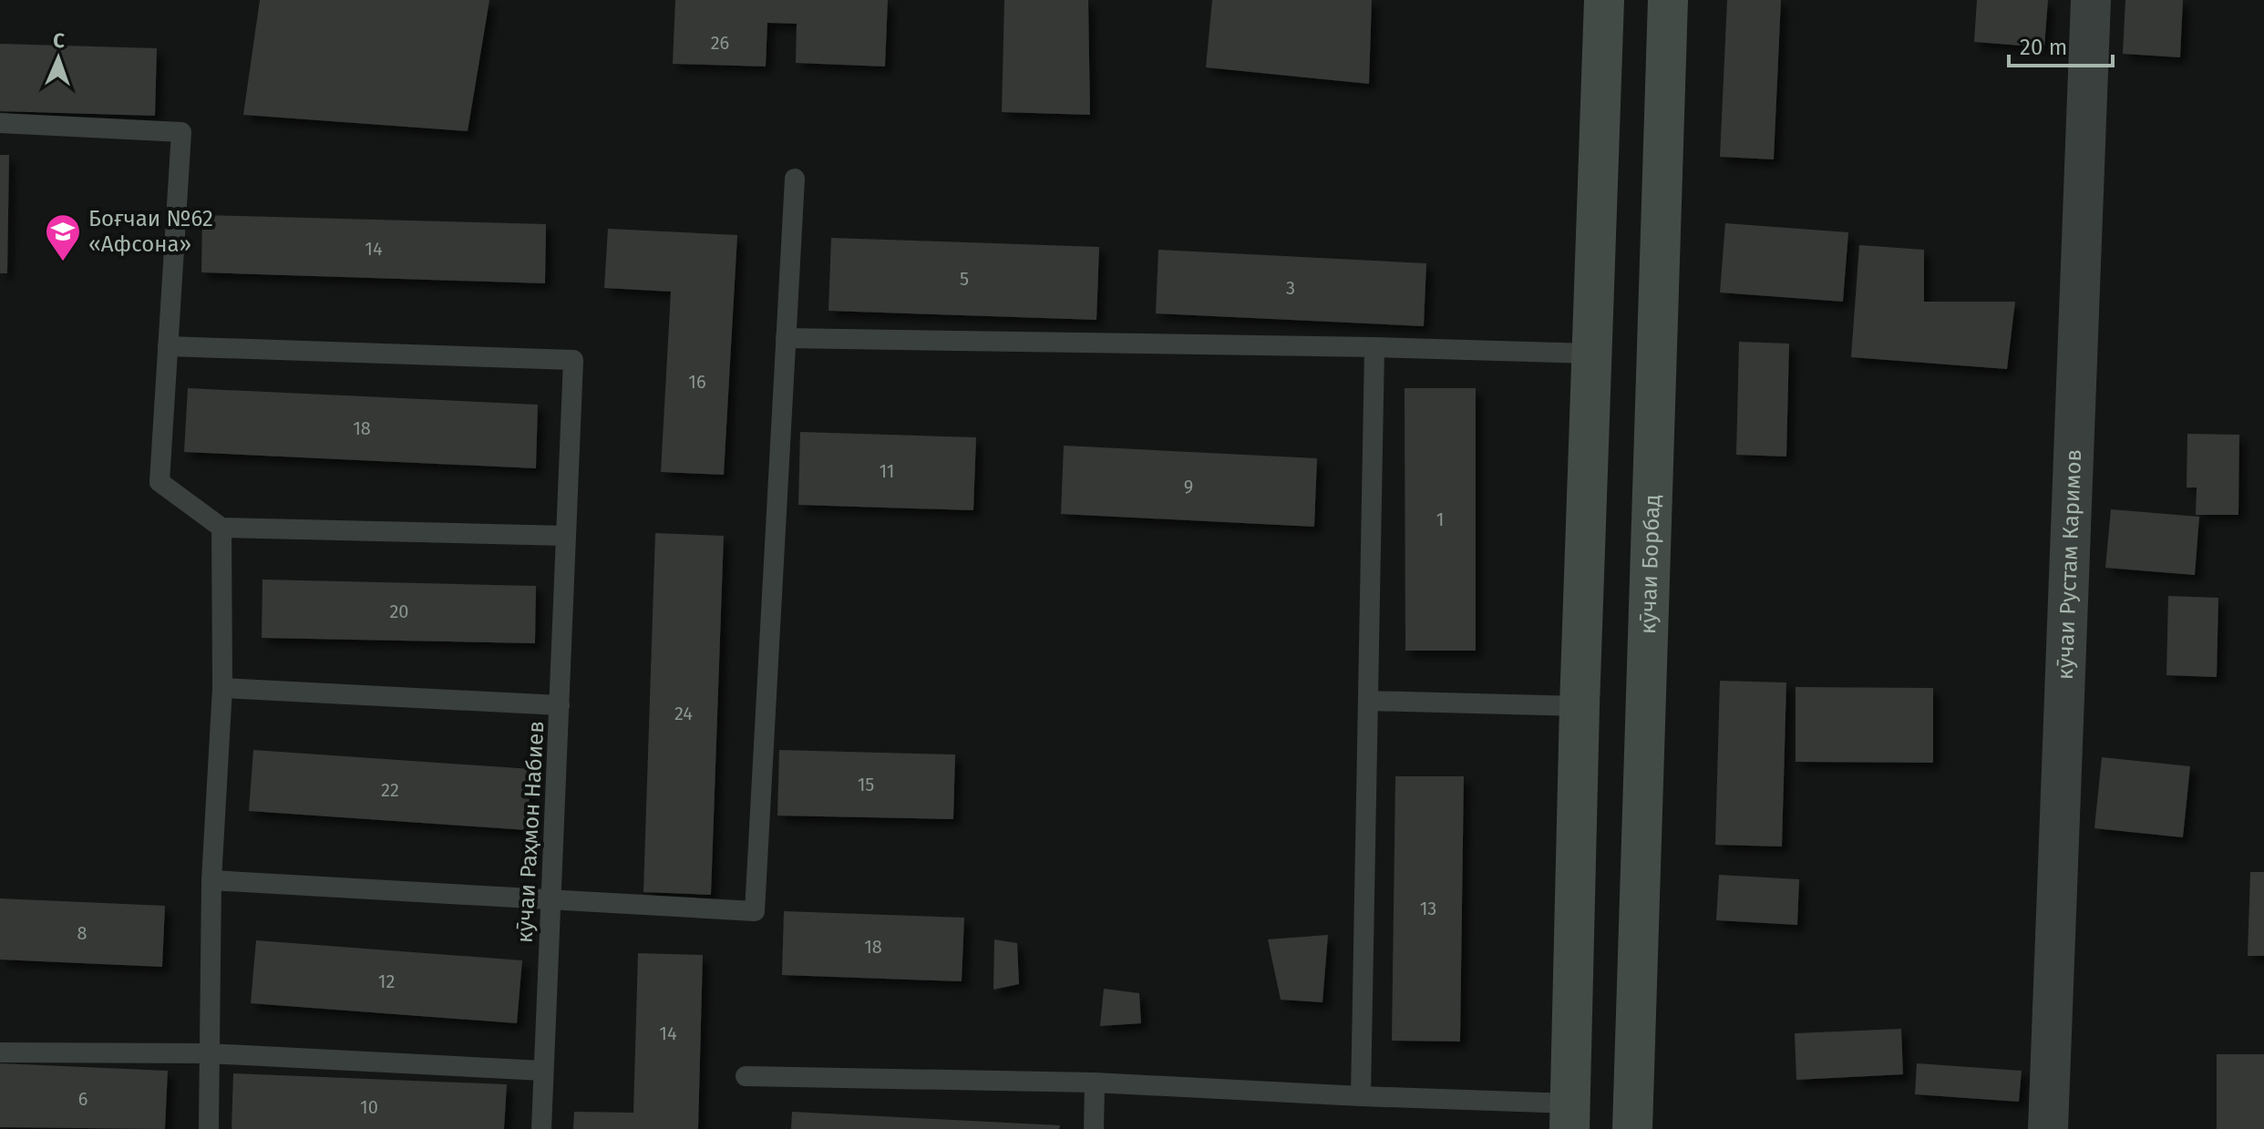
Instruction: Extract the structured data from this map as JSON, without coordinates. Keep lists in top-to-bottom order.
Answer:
{
  "streets": {
    "main road": ["кӯчаи Борбад"],
    "street": ["кӯчаи Рустам Каримов"],
    "lane": ["кӯчаи Раҳмон Набиев"]
  },
  "places": {
    "school or university": ["Боғчаи №62 «Афсона»"]
  },
  "house_numbers": [
    "26",
    "14",
    "5",
    "3",
    "16",
    "18",
    "11",
    "9",
    "1",
    "20",
    "24",
    "15",
    "22",
    "13",
    "8",
    "18",
    "12",
    "14",
    "6",
    "10"
  ],
  "scale_bar": "20 m",
  "north": "top"
}
